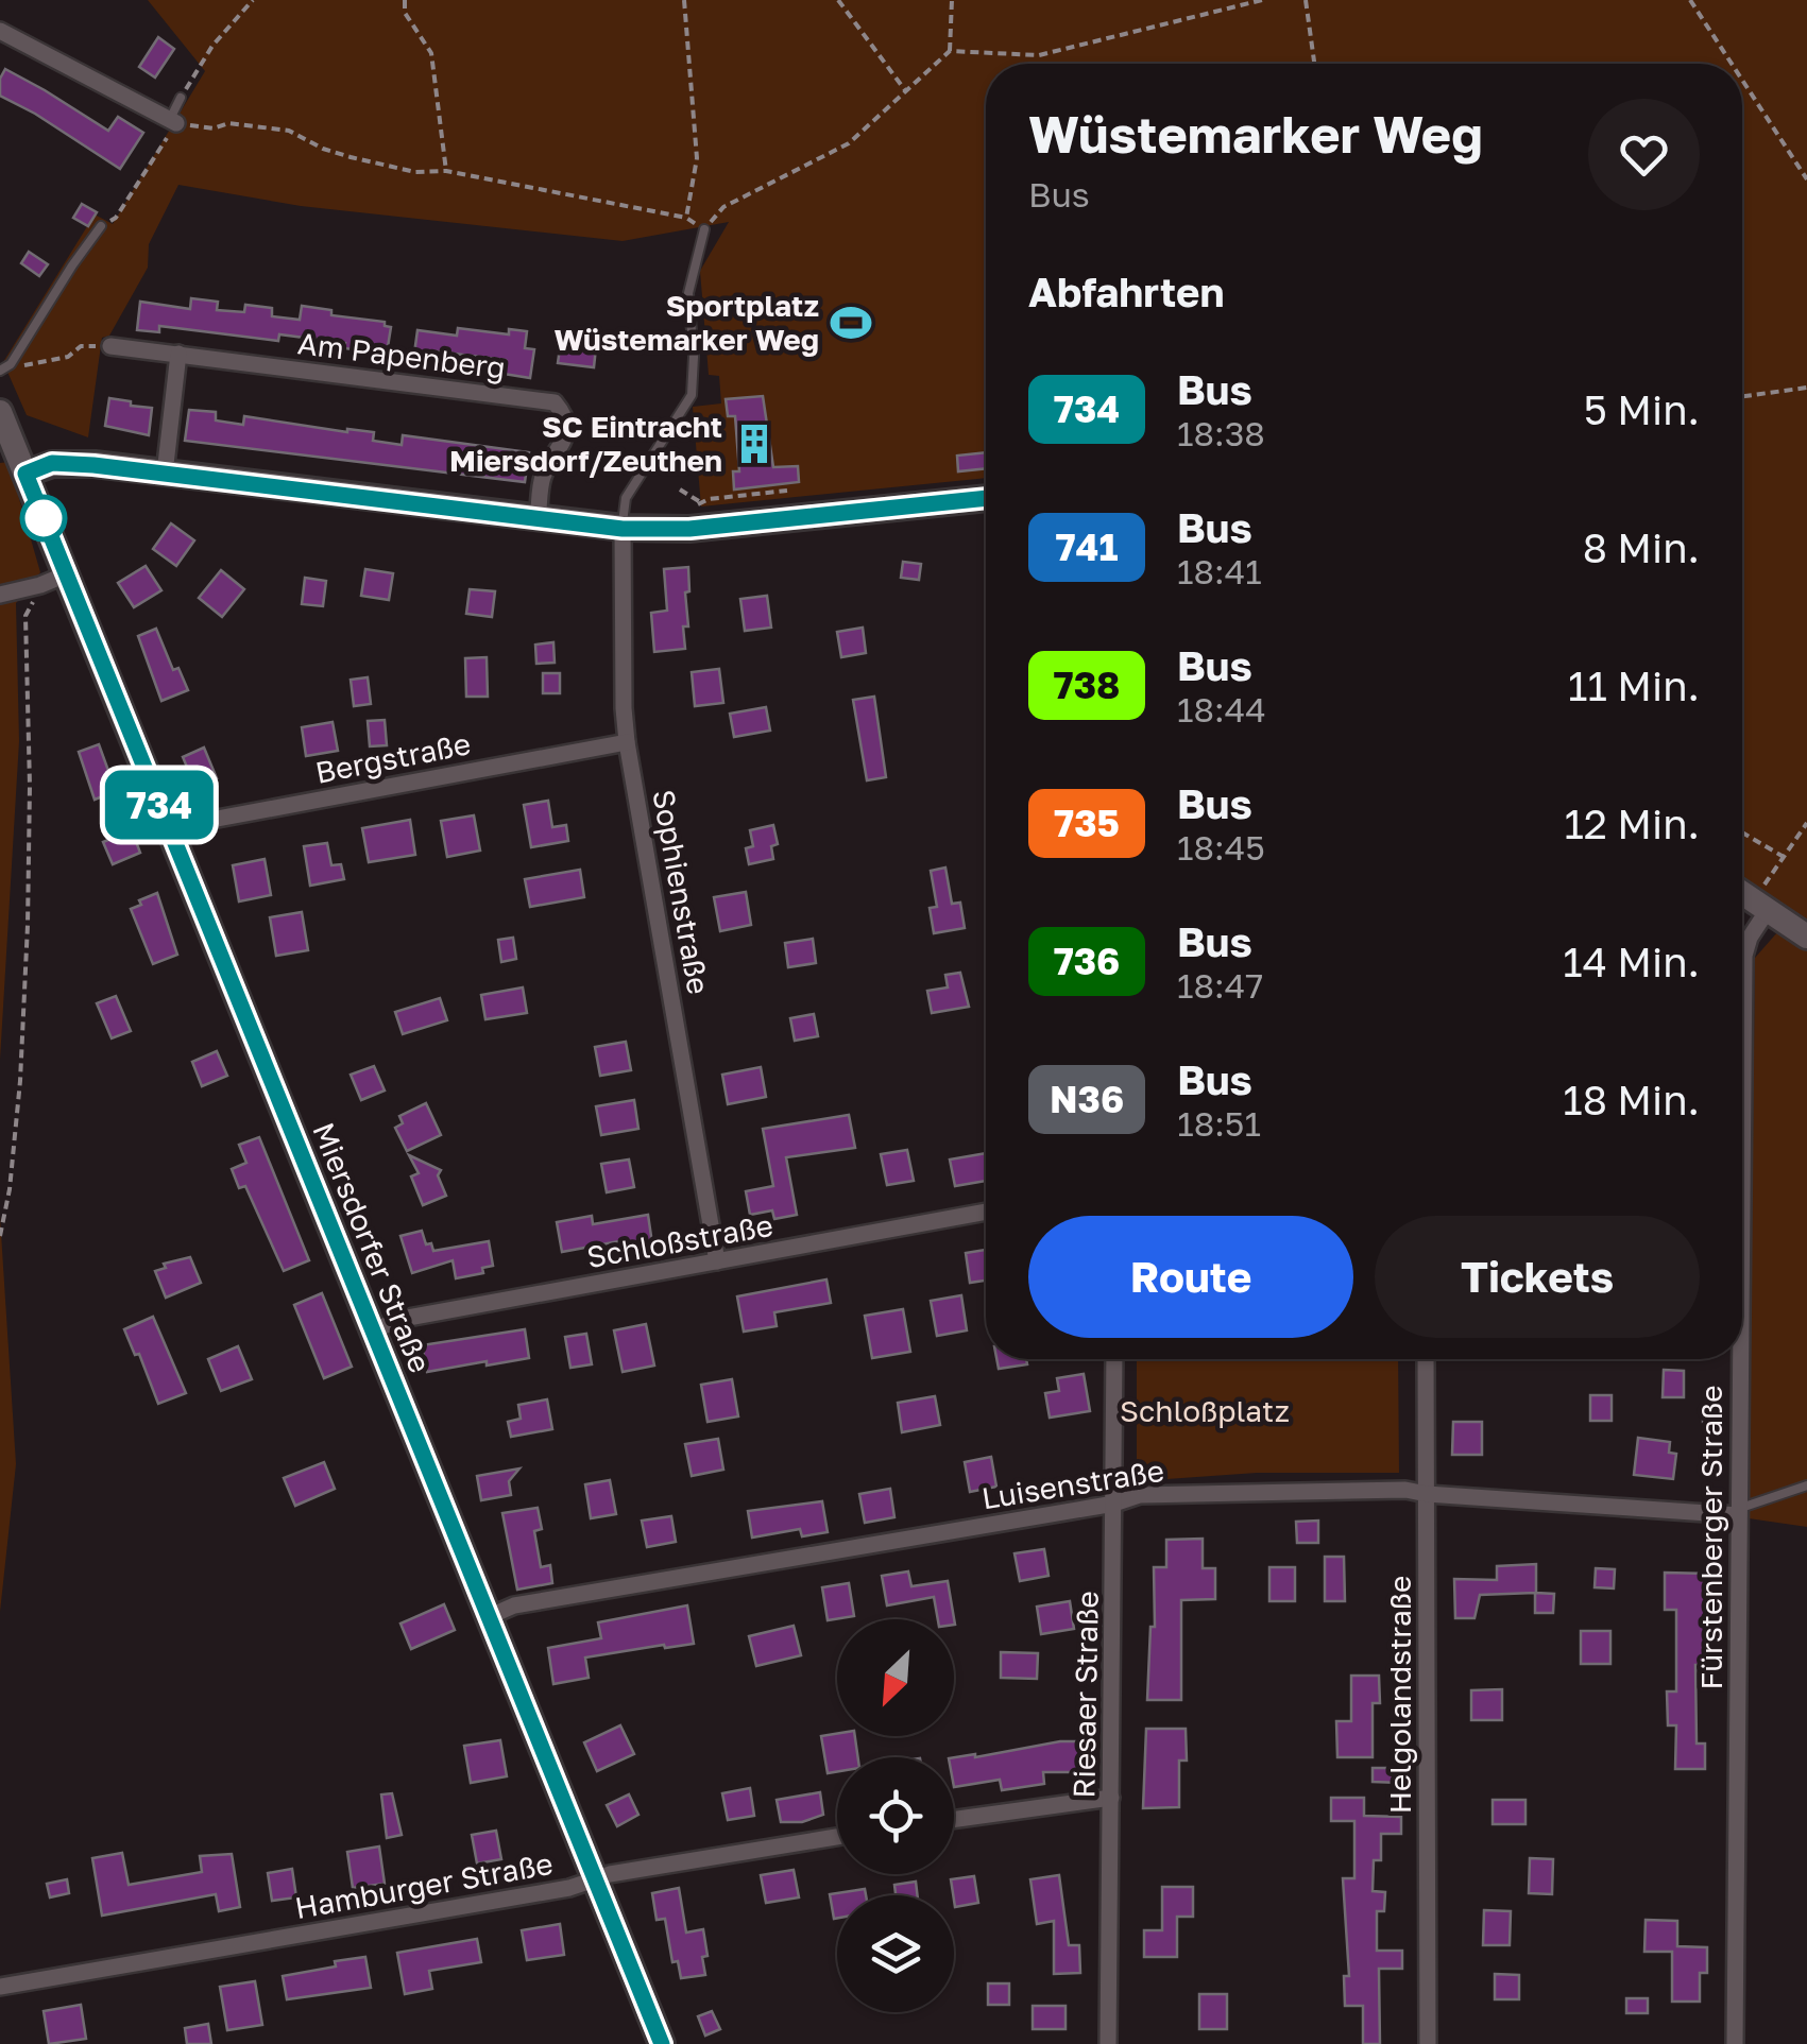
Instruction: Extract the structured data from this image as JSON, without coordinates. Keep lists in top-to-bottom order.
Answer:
{
  "streets": {
    "street": [
      "Am Papenberg",
      "Bergstraße",
      "Sophienstraße",
      "Schloßstraße",
      "Miersdorfer Straße",
      "Luisenstraße",
      "Fürstenberger Straße",
      "Riesaer Straße",
      "Helgolandstraße",
      "Hamburger Straße"
    ]
  },
  "crossings": [
    ["Bergstraße", "Sophienstraße"],
    ["Bergstraße", "Miersdorfer Straße"],
    ["Sophienstraße", "Schloßstraße"],
    ["Schloßstraße", "Miersdorfer Straße"],
    ["Miersdorfer Straße", "Luisenstraße"],
    ["Miersdorfer Straße", "Hamburger Straße"],
    ["Luisenstraße", "Fürstenberger Straße"],
    ["Luisenstraße", "Riesaer Straße"],
    ["Luisenstraße", "Helgolandstraße"]
  ],
  "parks": ["Schloßplatz"],
  "places": {
    "sports": ["Sportplatz Wüstemarker Weg"],
    "building": ["SC Eintracht Miersdorf/Zeuthen"]
  },
  "lines": ["bus line 734"],
  "north": "bottom left",
  "page": {
    "on_map": "734",
    "heading": [
      ["Wüstemarker Weg", "Bus"],
      "Abfahrten"
    ],
    "list": [
      {
        "mark": "734",
        "name": "Bus",
        "note": "18:38",
        "value": "5 Min."
      },
      {
        "mark": "741",
        "name": "Bus",
        "note": "18:41",
        "value": "8 Min."
      },
      {
        "mark": "738",
        "name": "Bus",
        "note": "18:44",
        "value": "11 Min."
      },
      {
        "mark": "735",
        "name": "Bus",
        "note": "18:45",
        "value": "12 Min."
      },
      {
        "mark": "736",
        "name": "Bus",
        "note": "18:47",
        "value": "14 Min."
      },
      {
        "mark": "N36",
        "name": "Bus",
        "note": "18:51",
        "value": "18 Min."
      }
    ],
    "buttons": ["Route", "Tickets"]
  }
}
